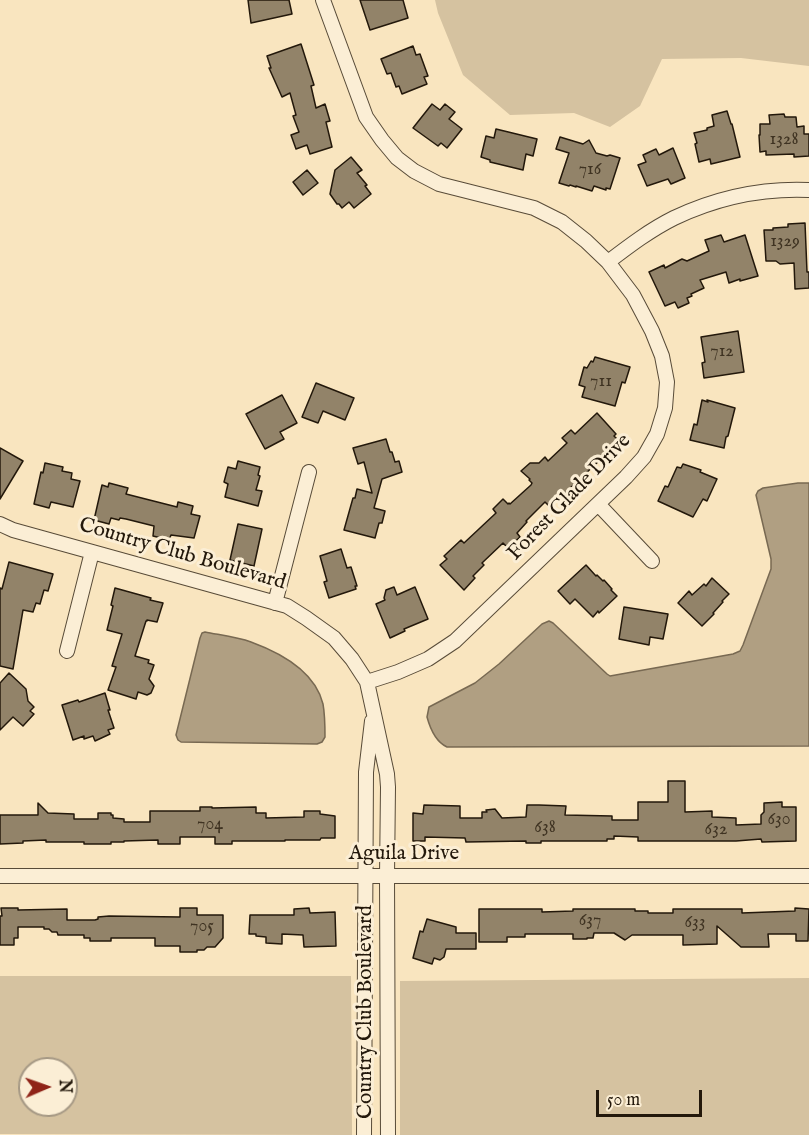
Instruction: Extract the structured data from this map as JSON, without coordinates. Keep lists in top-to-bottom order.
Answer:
{
  "streets": {
    "street": ["Forest Glade Drive", "Country Club Boulevard", "Aguila Drive"]
  },
  "crossings": [
    ["Forest Glade Drive", "Country Club Boulevard"],
    ["Country Club Boulevard", "Aguila Drive"]
  ],
  "house_numbers": [
    "1328",
    "716",
    "1329",
    "712",
    "711",
    "630",
    "704",
    "638",
    "632",
    "637",
    "633",
    "705"
  ],
  "scale_bar": "50 m",
  "north": "right"
}
